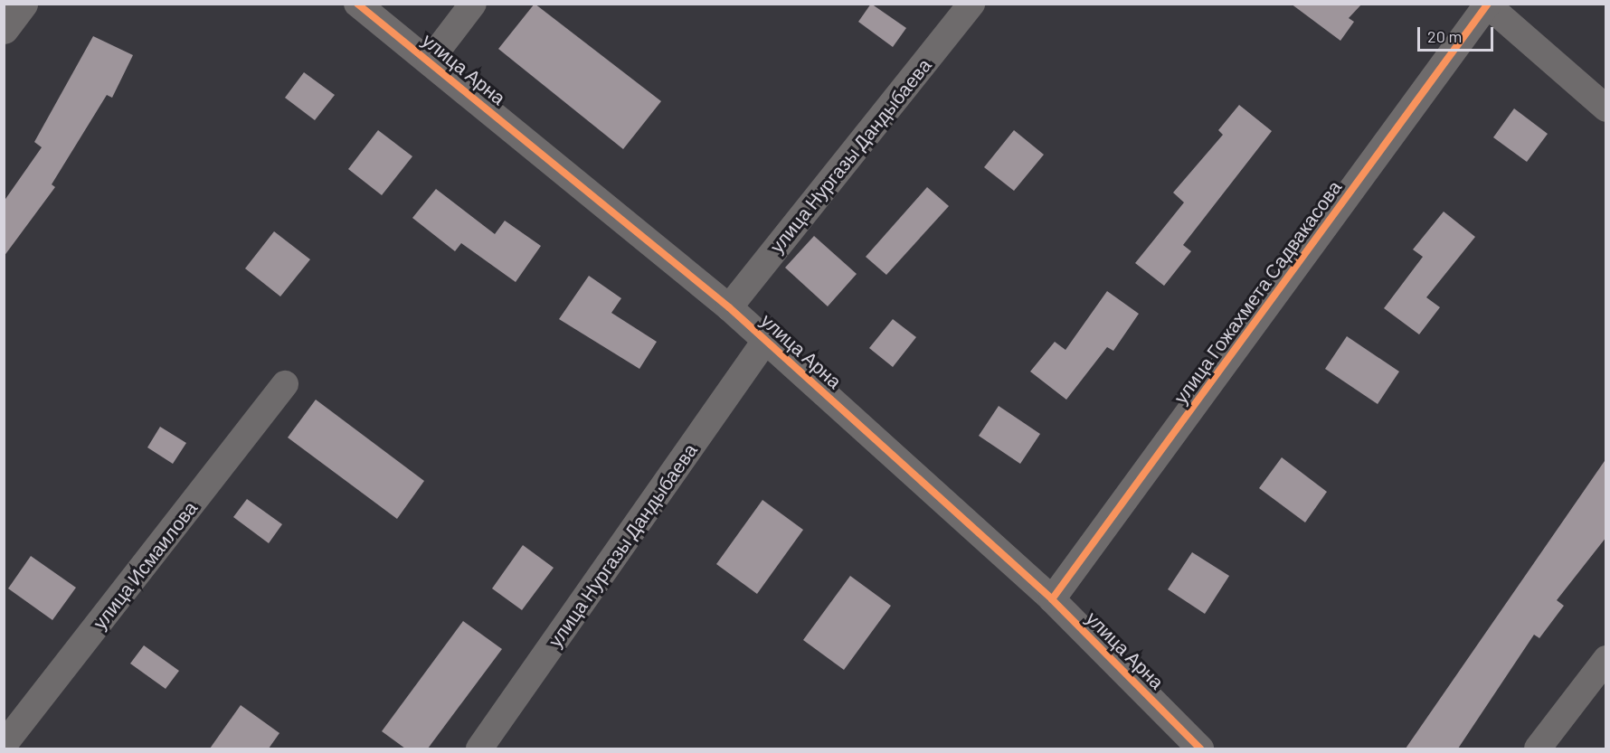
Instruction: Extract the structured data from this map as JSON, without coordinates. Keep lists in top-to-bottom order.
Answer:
{
  "streets": {
    "street": [
      "улица Арна",
      "улица Нургазы Дандыбаева",
      "улица Гожахмета Садвакасова",
      "улица Исмаилова"
    ]
  },
  "crossings": [
    ["улица Арна", "улица Нургазы Дандыбаева"],
    ["улица Арна", "улица Гожахмета Садвакасова"]
  ],
  "scale_bar": "20 m"
}
